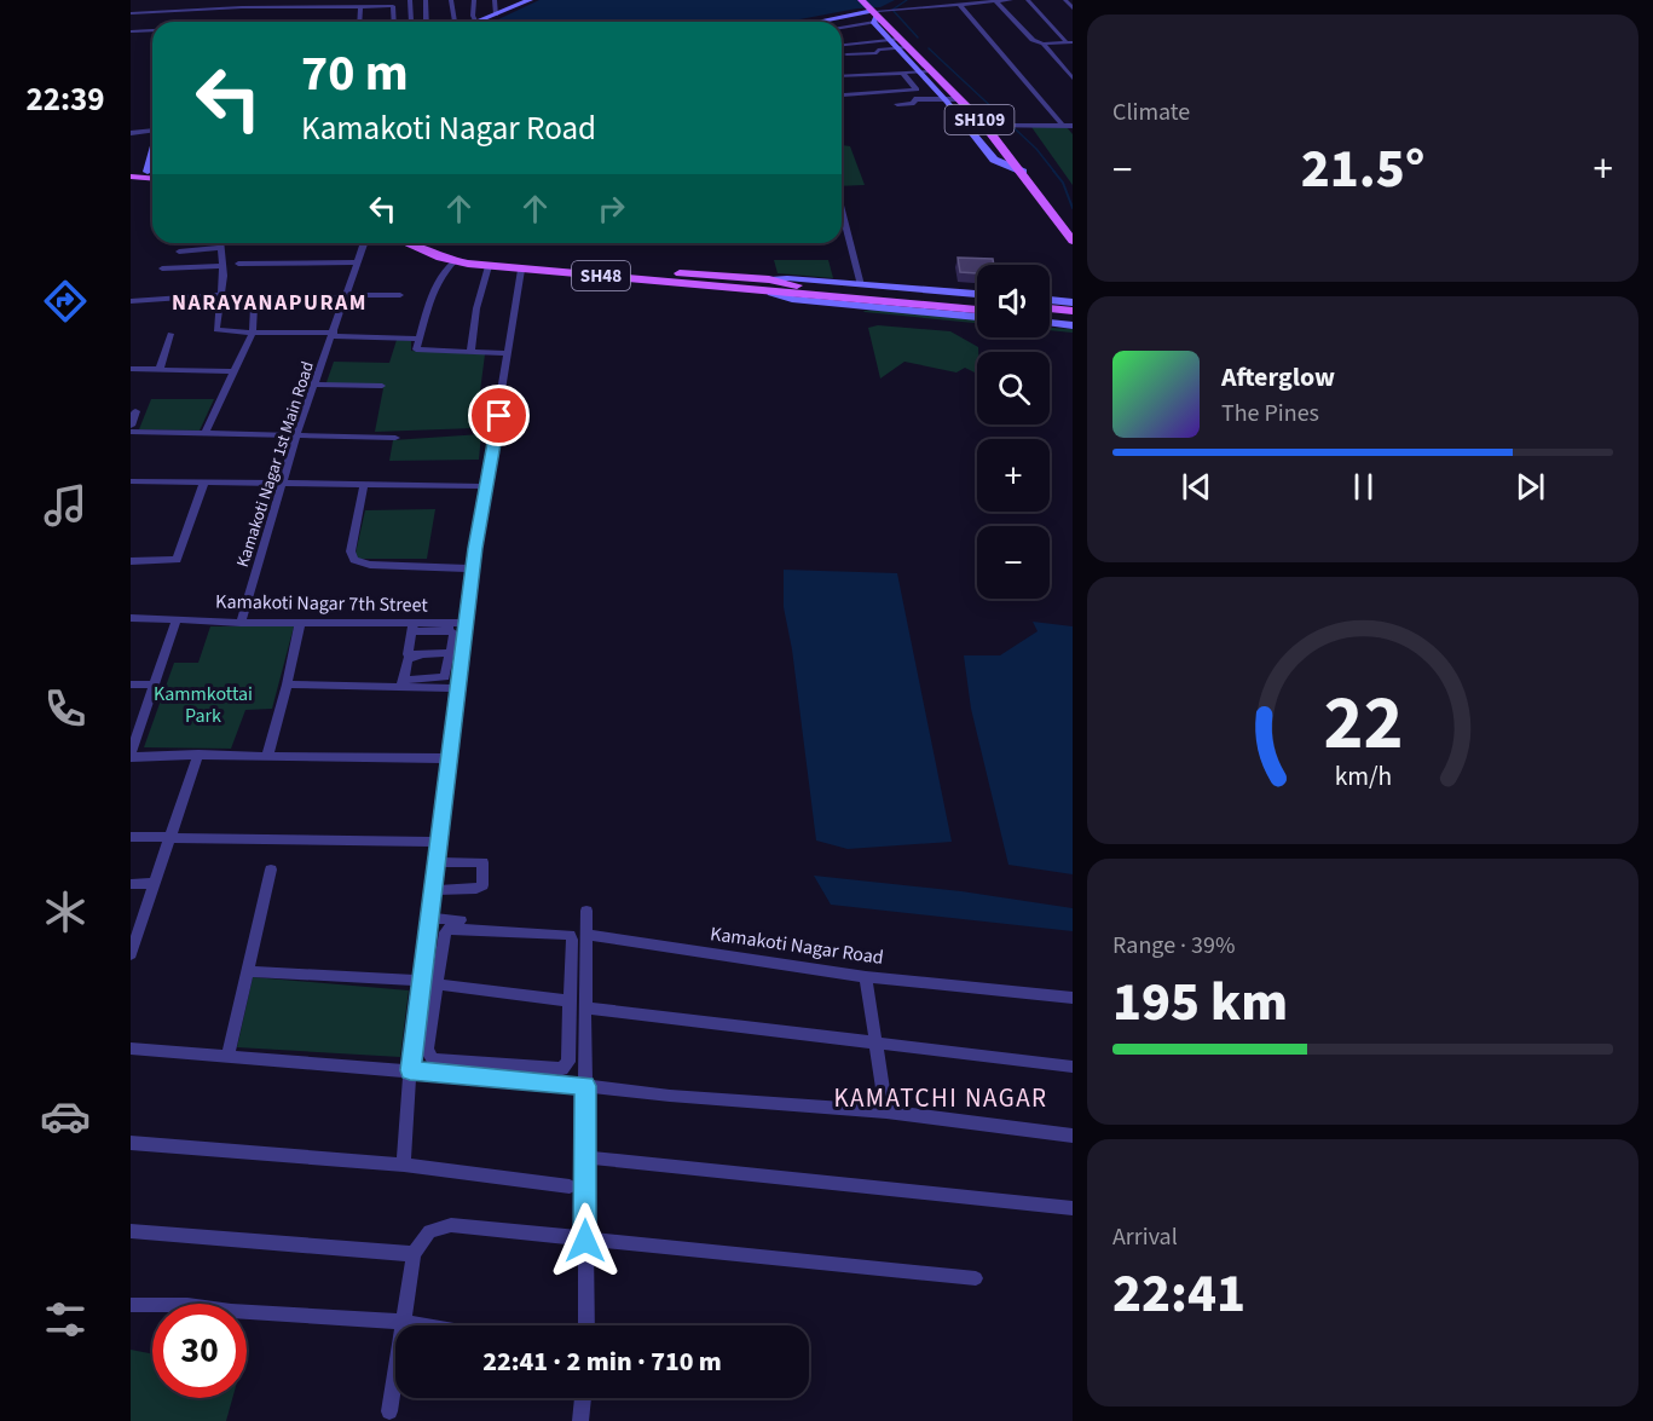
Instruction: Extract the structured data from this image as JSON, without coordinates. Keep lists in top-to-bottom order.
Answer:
{
  "streets": {
    "main road": ["SH109", "SH48"],
    "street": ["Kamakoti Nagar 1st Main Road", "Kamakoti Nagar 7th Street", "Kamakoti Nagar Road"]
  },
  "crossings": [
    ["Kamakoti Nagar 1st Main Road", "Kamakoti Nagar 7th Street"]
  ],
  "districts": ["NARAYANAPURAM", "KAMATCHI NAGAR"],
  "parks": ["Kammkottai Park"],
  "page": {
    "tabs": "22:39",
    "tile": [
      "Climate",
      ["Range · 39%", "195 km"],
      ["Arrival", "22:41"]
    ],
    "turn": ["70 m", "Kamakoti Nagar Road"],
    "heat": ["−", "21.5°", "+"],
    "map_buttons": ["+", "−"],
    "song": ["Afterglow", "The Pines"],
    "limit": "30",
    "trip": "22:41 · 2 min · 710 m",
    "gauge": ["22", "km/h"]
  }
}
